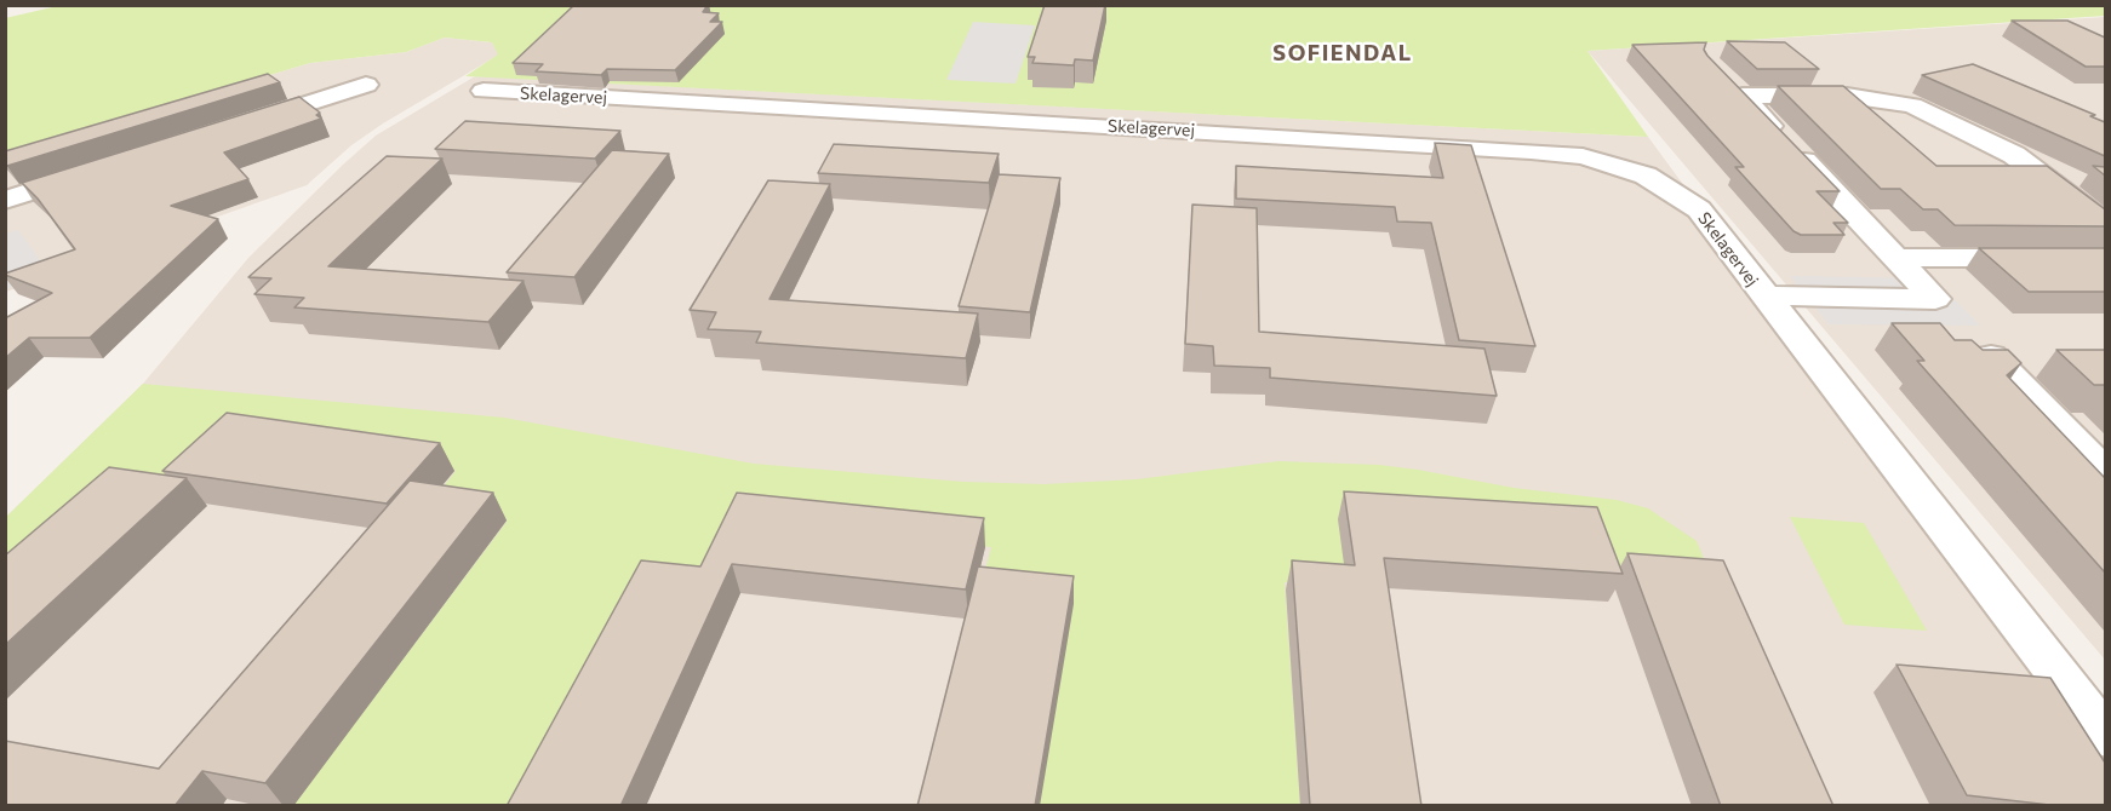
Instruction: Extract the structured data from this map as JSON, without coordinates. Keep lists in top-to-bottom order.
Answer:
{
  "streets": {
    "street": ["Skelagervej"]
  },
  "districts": ["SOFIENDAL"]
}
